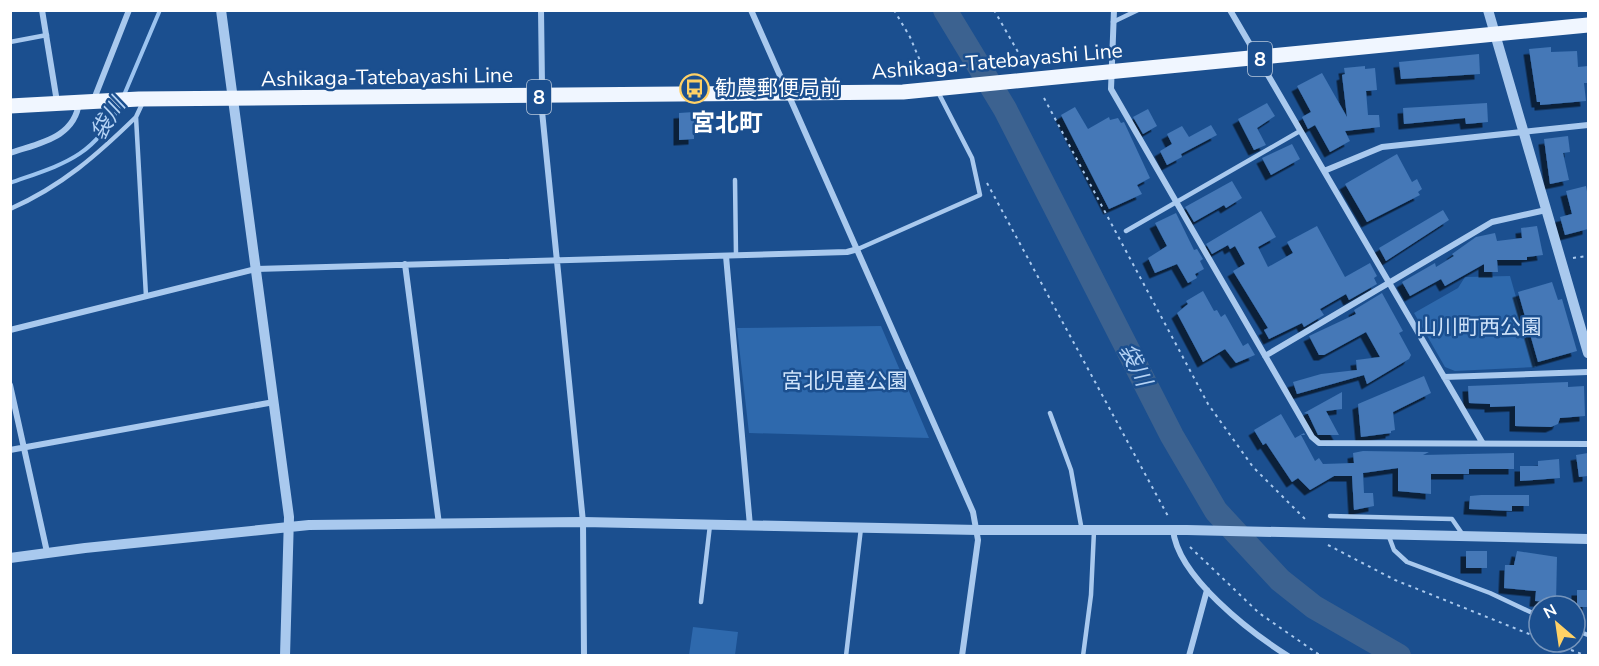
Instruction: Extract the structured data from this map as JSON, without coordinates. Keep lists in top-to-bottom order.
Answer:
{
  "streets": {
    "main road": ["8", "Ashikaga-Tatebayashi Line"]
  },
  "districts": ["宮北町"],
  "water": ["袋川"],
  "parks": ["山川町西公園", "宮北児童公園"],
  "places": {
    "bus stop": ["勧農郵便局前"]
  },
  "north": "top left"
}
